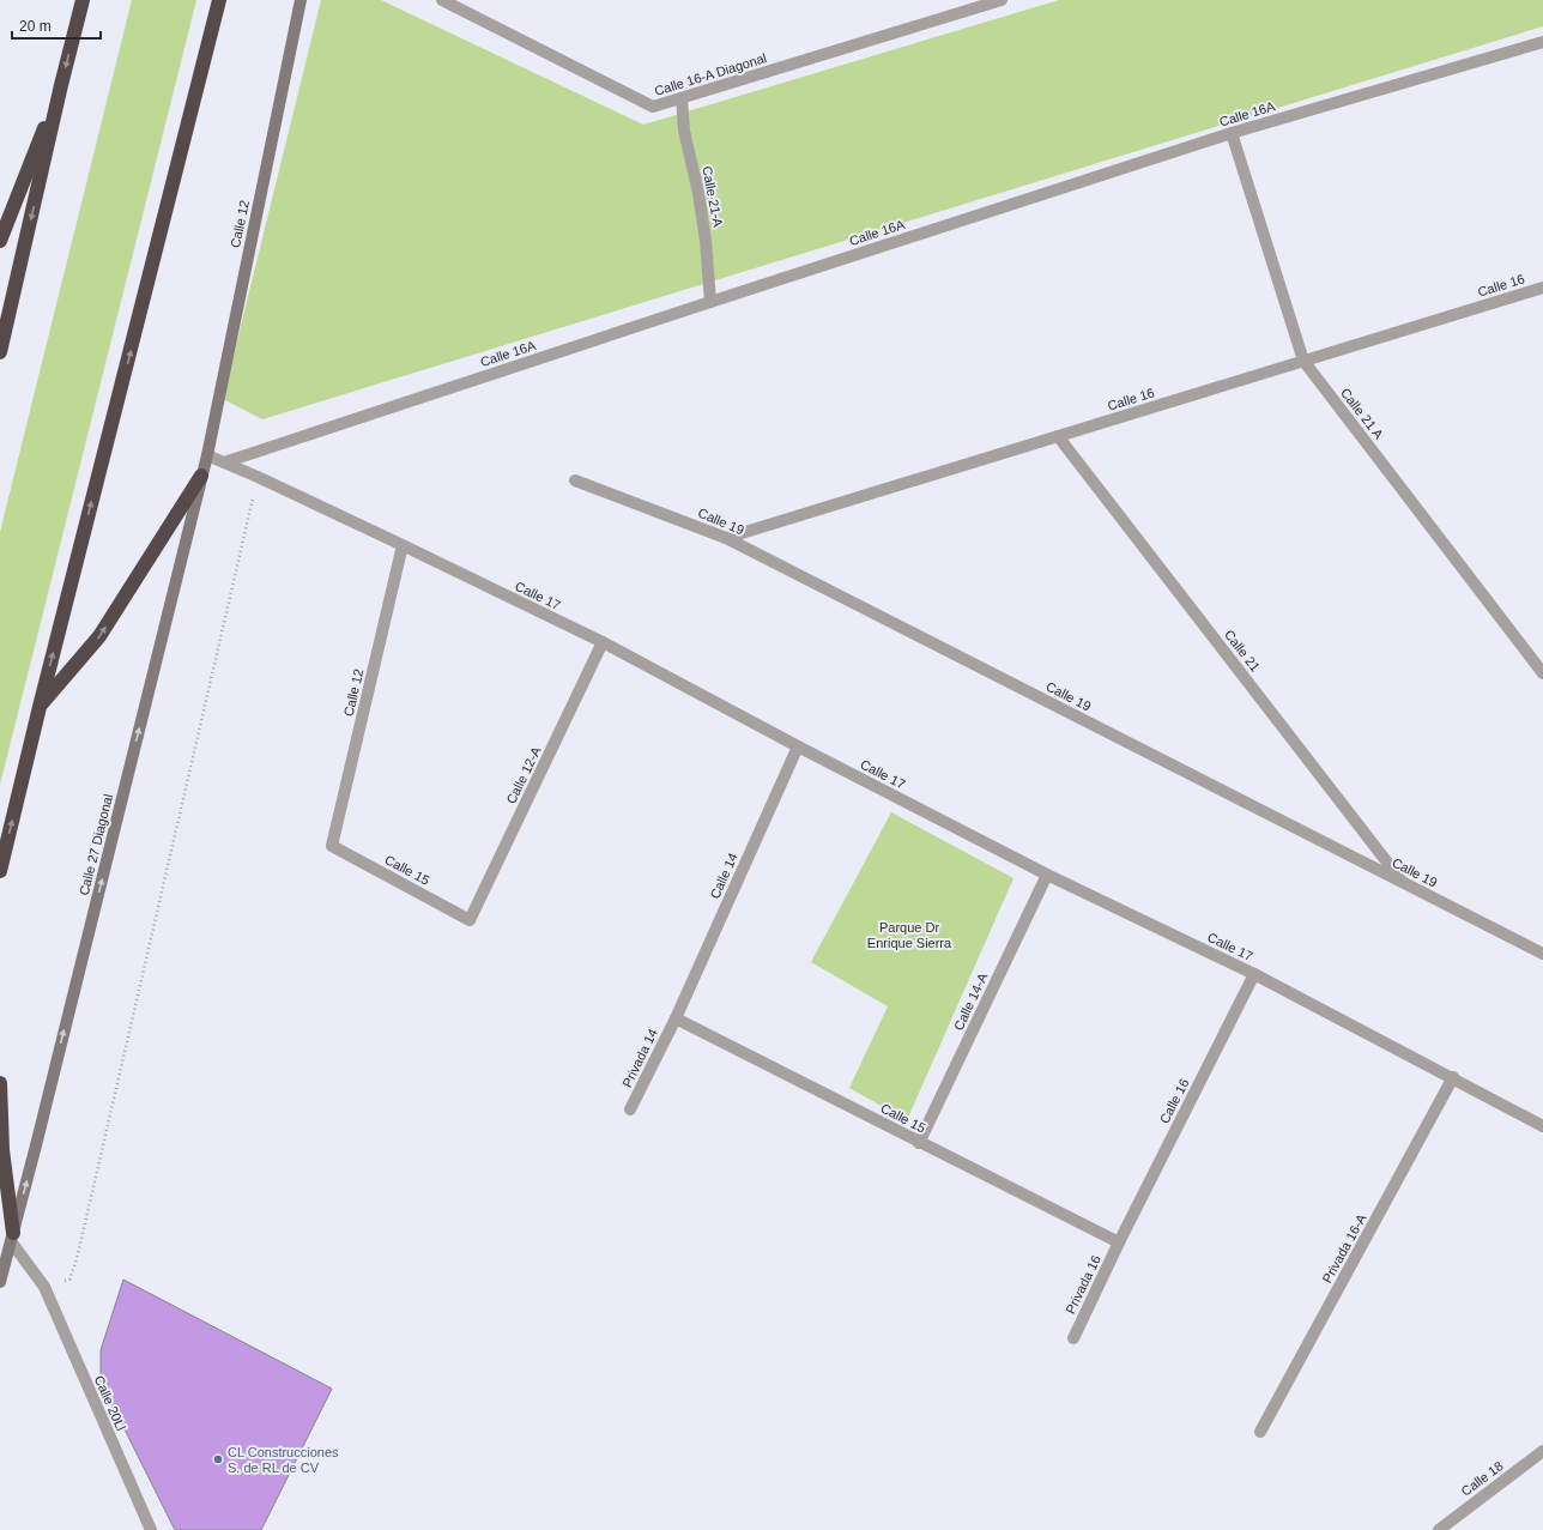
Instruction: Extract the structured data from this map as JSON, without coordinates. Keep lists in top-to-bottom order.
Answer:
{
  "streets": {
    "main road": ["Calle 12", "Calle 27 Diagonal"],
    "street": [
      "Calle 16-A Diagonal",
      "Calle 16A",
      "Calle 21-A",
      "Calle 16",
      "Calle 21 A",
      "Calle 19",
      "Calle 17",
      "Calle 21",
      "Calle 12-A",
      "Calle 15",
      "Calle 14",
      "Calle 14-A",
      "Privada 14",
      "Privada 16-A",
      "Privada 16",
      "Calle 20Ll",
      "Calle 18"
    ]
  },
  "crossings": [
    ["Calle 16-A Diagonal", "Calle 21-A"],
    ["Calle 16A", "Calle 21-A"],
    ["Calle 16A", "Calle 21 A"],
    ["Calle 16A", "Calle 17"],
    ["Calle 12", "Calle 17"],
    ["Calle 12", "Calle 27 Diagonal"],
    ["Calle 12", "Calle 15"],
    ["Calle 16", "Calle 21 A"],
    ["Calle 16", "Calle 19"],
    ["Calle 16", "Calle 17"],
    ["Calle 16", "Calle 21"],
    ["Calle 16", "Calle 15"],
    ["Calle 16", "Privada 16"],
    ["Calle 19", "Calle 21"],
    ["Calle 17", "Calle 12-A"],
    ["Calle 17", "Calle 27 Diagonal"],
    ["Calle 17", "Calle 14"],
    ["Calle 17", "Calle 14-A"],
    ["Calle 17", "Privada 16-A"],
    ["Calle 12-A", "Calle 15"],
    ["Calle 15", "Calle 14"],
    ["Calle 15", "Calle 14-A"],
    ["Calle 15", "Privada 14"],
    ["Calle 15", "Privada 16"],
    ["Calle 14", "Privada 14"]
  ],
  "one_way": ["Calle 27 Diagonal"],
  "parks": ["Parque Dr Enrique Sierra"],
  "places": ["CL Construcciones S. de RL de CV"],
  "scale_bar": "20 m"
}
